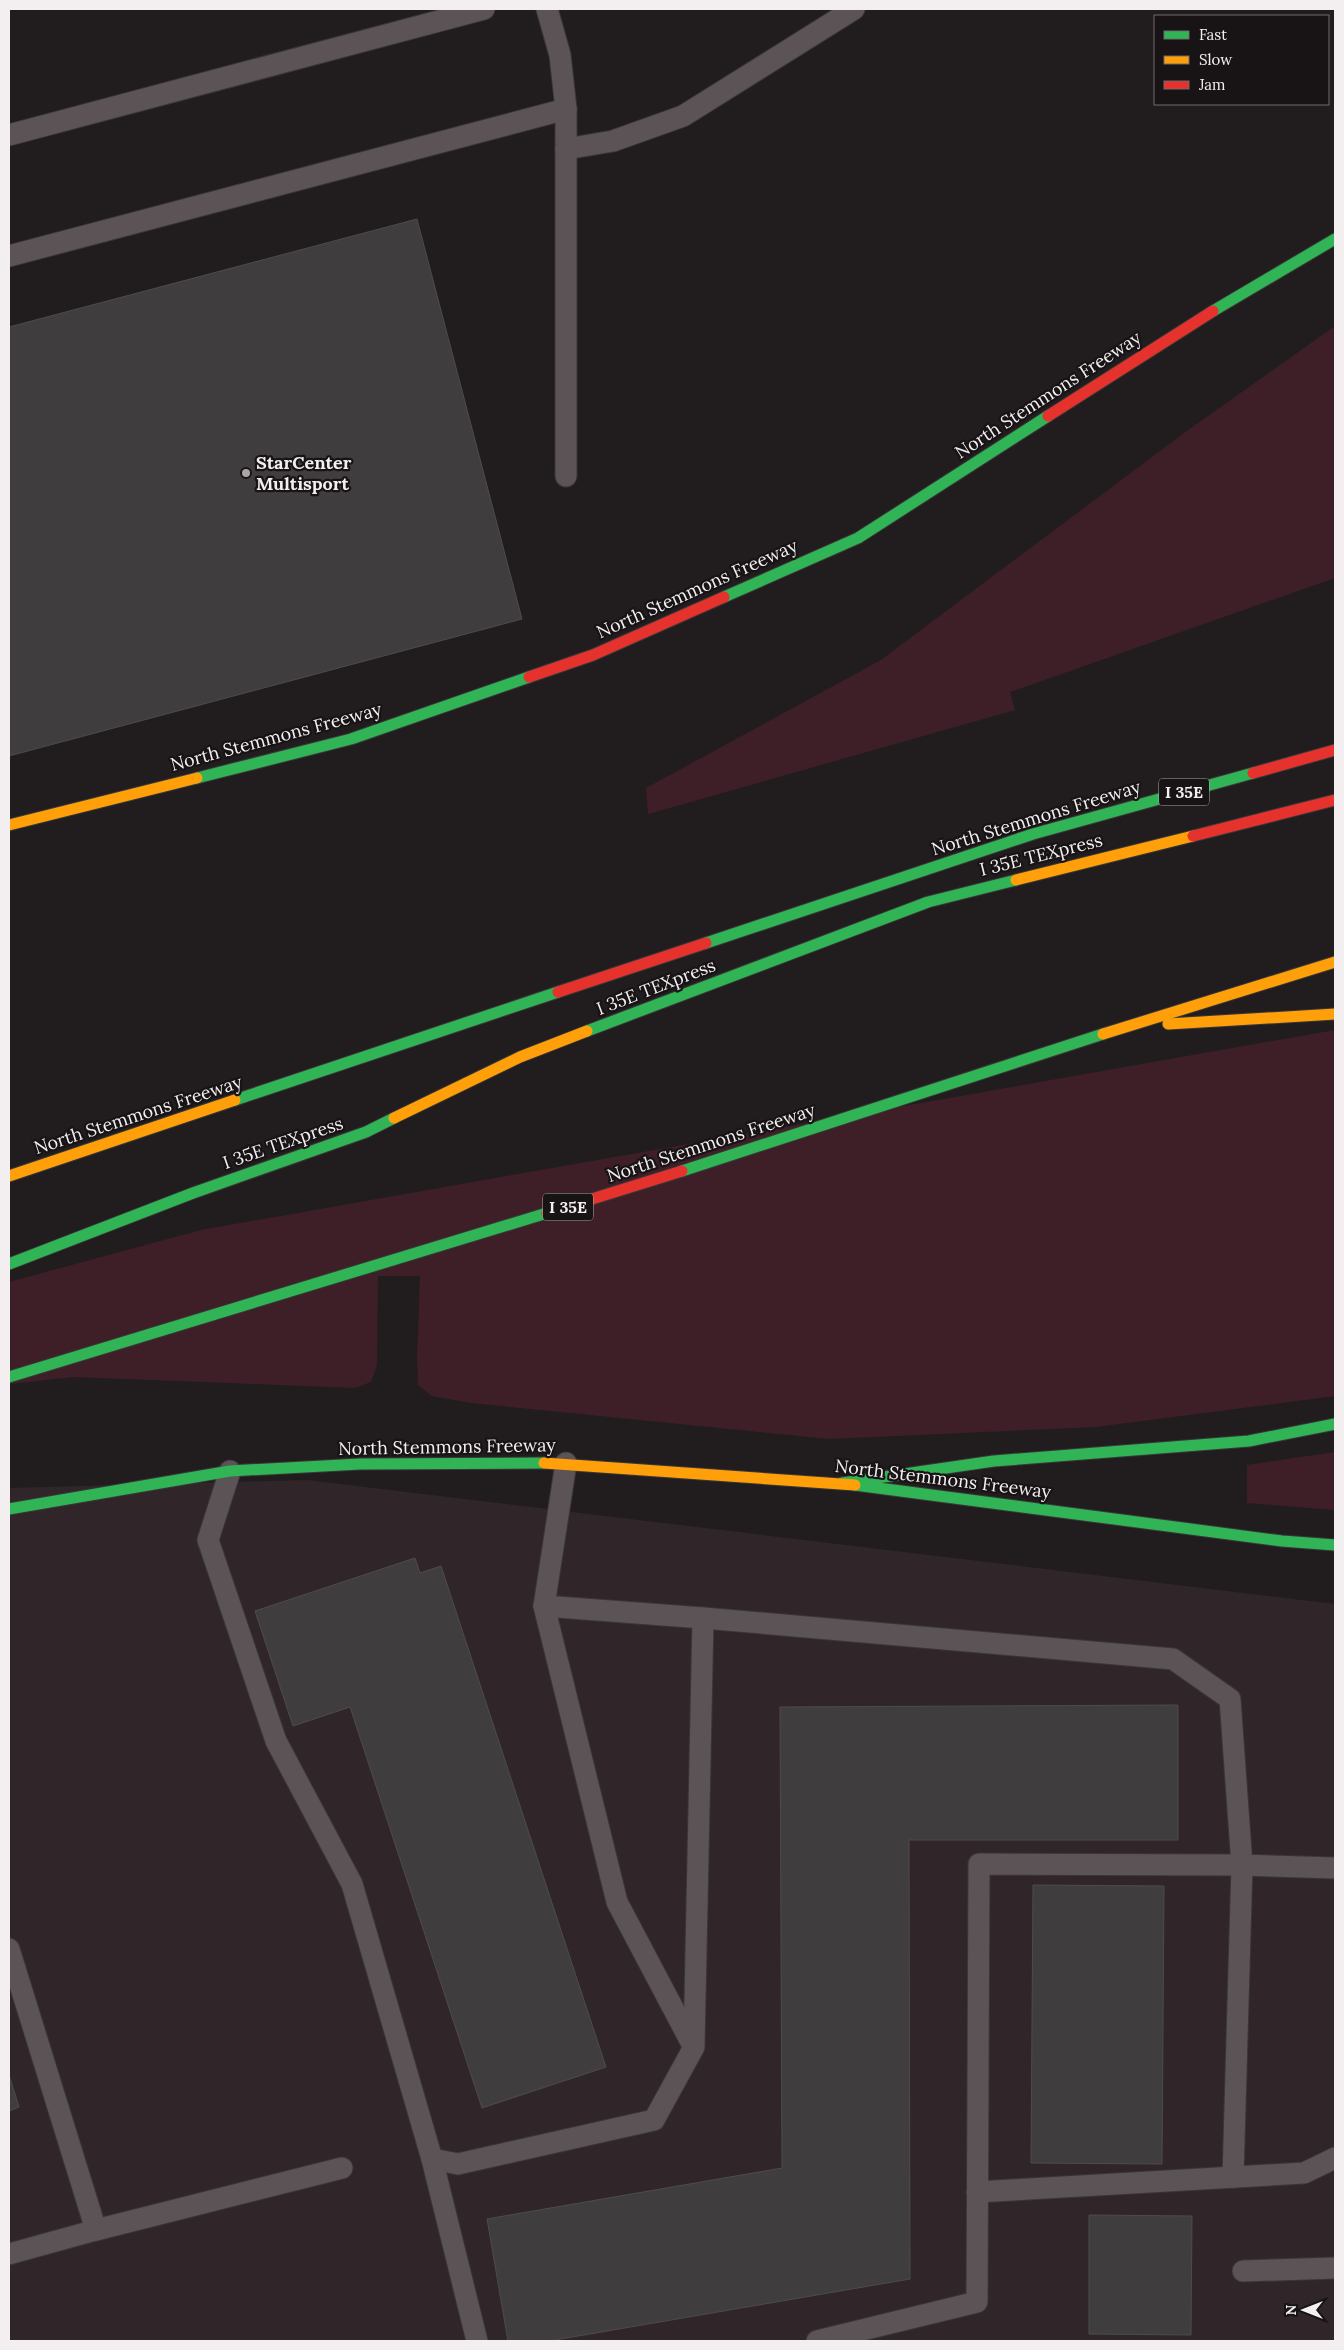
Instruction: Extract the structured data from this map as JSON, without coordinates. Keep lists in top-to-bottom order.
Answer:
{
  "streets": {
    "main road": ["North Stemmons Freeway", "I 35E", "I 35E TEXpress"]
  },
  "places": ["StarCenter Multisport"],
  "legend": ["Fast", "Slow", "Jam"],
  "north": "left"
}
